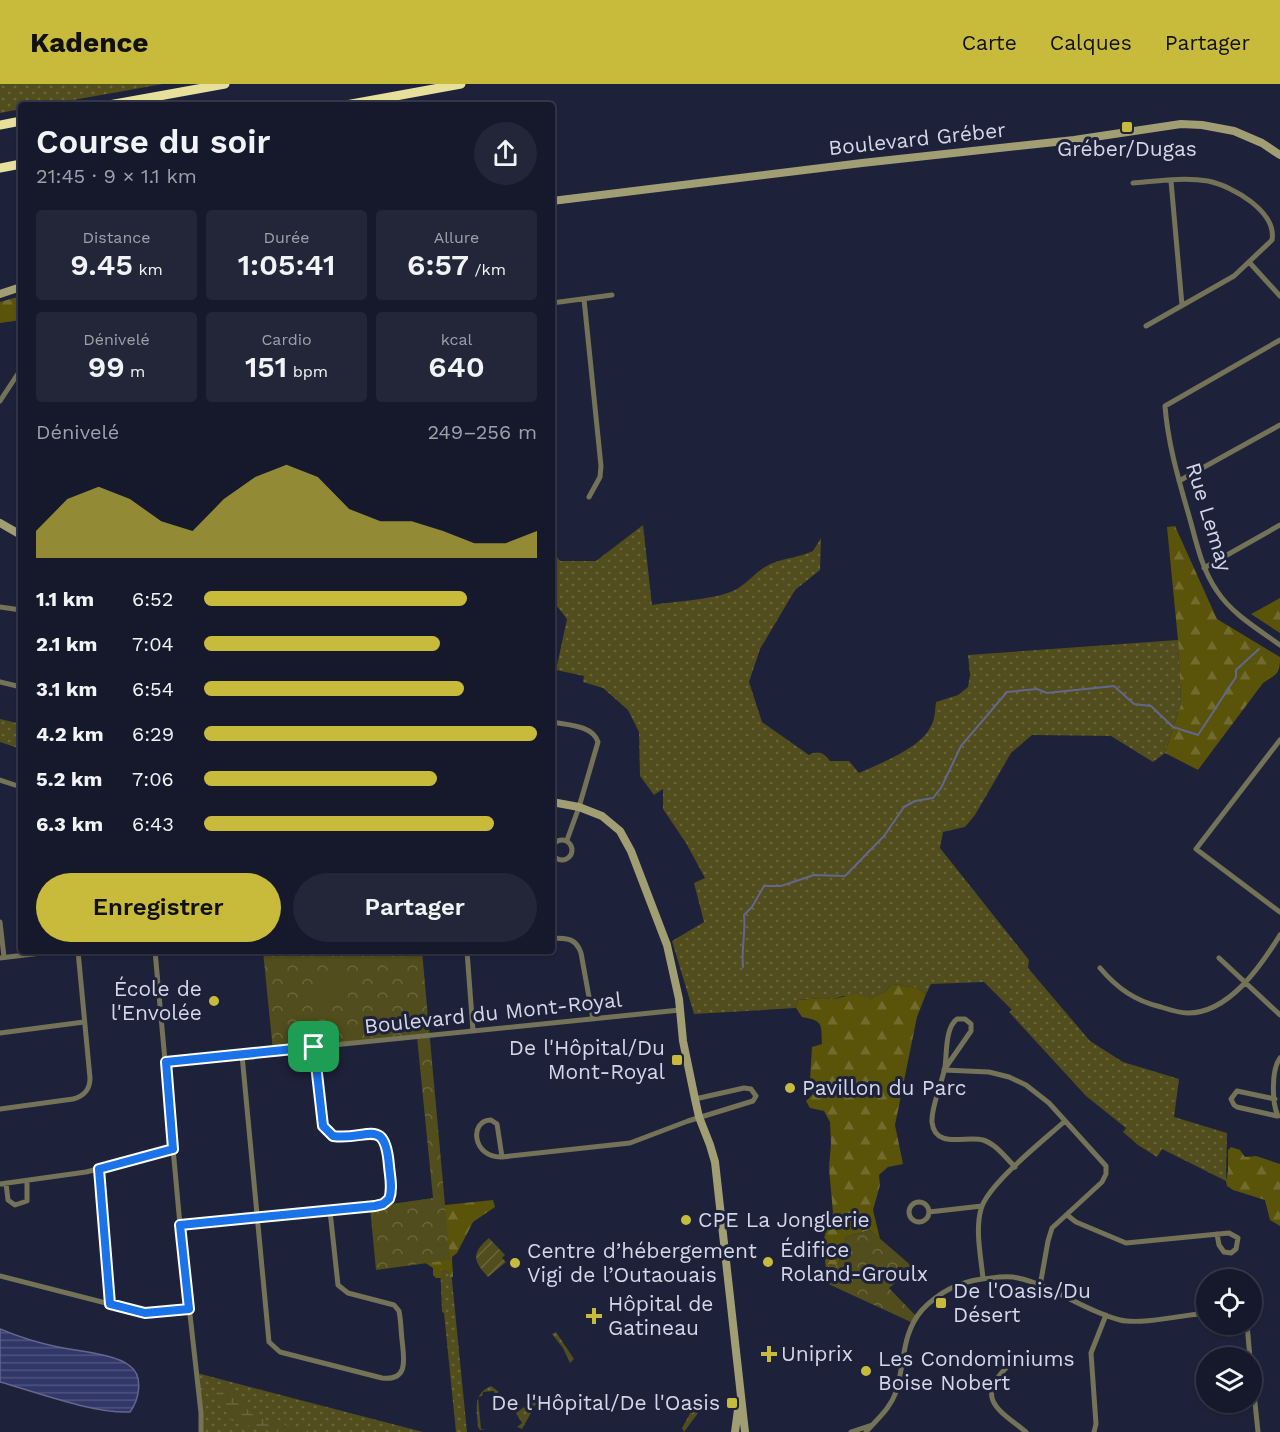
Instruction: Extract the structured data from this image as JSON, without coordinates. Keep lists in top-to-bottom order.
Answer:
{
  "streets": {
    "street": ["Boulevard Gréber", "Rue Lemay", "Boulevard du Mont-Royal"]
  },
  "places": {
    "transit": [
      "Gréber/Dugas",
      "De l'Hôpital/Du Mont-Royal",
      "De l'Oasis/Du Désert",
      "De l'Hôpital/De l'Oasis"
    ],
    "other": [
      "École de l'Envolée",
      "Pavillon du Parc",
      "CPE La Jonglerie",
      "Édifice Roland-Groulx",
      "Centre d’hébergement Vigi de l’Outaouais",
      "Les Condominiums Boise Nobert"
    ],
    "health": ["Hôpital de Gatineau", "Uniprix"]
  },
  "page": {
    "header": "Kadence",
    "nav": ["Carte", "Calques", "Partager"],
    "heading": ["Course du soir", "21:45 · 9 × 1.1 km"],
    "stats": [
      ["Distance", "9.45 km"],
      ["Durée", "1:05:41"],
      ["Allure", "6:57 /km"],
      ["Dénivelé", "99 m"],
      ["Cardio", "151 bpm"],
      ["kcal", "640"]
    ],
    "chart": ["Dénivelé", "249–256 m"],
    "list": [
      {
        "name": "1.1 km",
        "note": "6:52"
      },
      {
        "name": "2.1 km",
        "note": "7:04"
      },
      {
        "name": "3.1 km",
        "note": "6:54"
      },
      {
        "name": "4.2 km",
        "note": "6:29"
      },
      {
        "name": "5.2 km",
        "note": "7:06"
      },
      {
        "name": "6.3 km",
        "note": "6:43"
      }
    ],
    "buttons": ["Enregistrer", "Partager"]
  }
}
